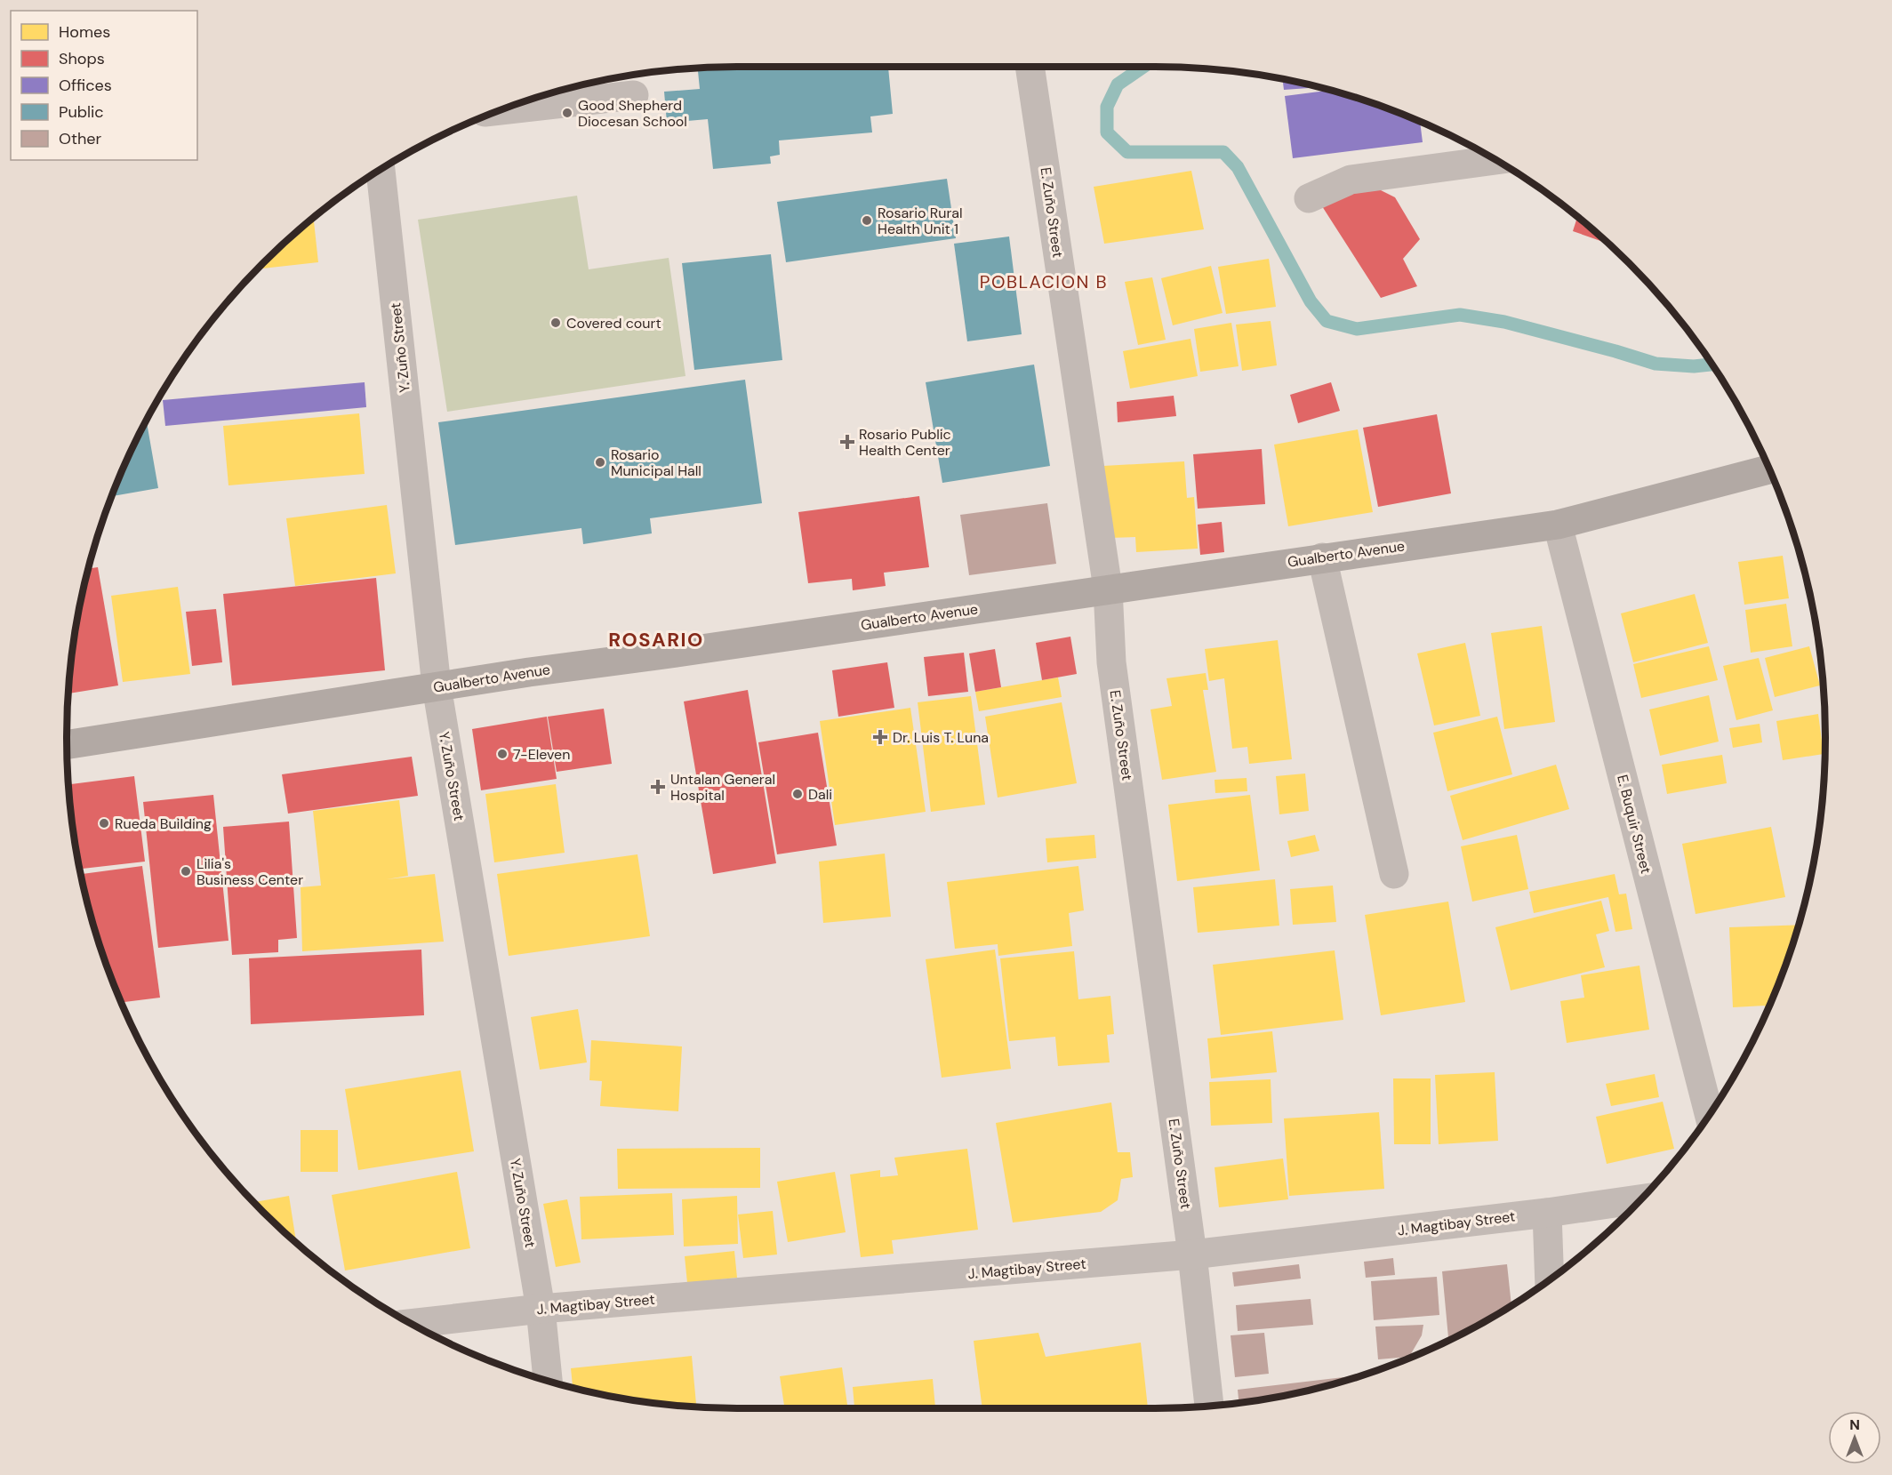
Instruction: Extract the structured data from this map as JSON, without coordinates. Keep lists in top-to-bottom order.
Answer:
{
  "streets": {
    "main road": ["Gualberto Avenue"],
    "street": [
      "E. Zuño Street",
      "Y. Zuño Street",
      "E. Buquir Street",
      "J. Magtibay Street"
    ]
  },
  "crossings": [
    ["E. Zuño Street", "Gualberto Avenue"],
    ["E. Zuño Street", "J. Magtibay Street"],
    ["Y. Zuño Street", "Gualberto Avenue"],
    ["Y. Zuño Street", "J. Magtibay Street"],
    ["Gualberto Avenue", "E. Buquir Street"]
  ],
  "districts": ["POBLACION B", "ROSARIO"],
  "places": {
    "other": [
      "Good Shepherd Diocesan School",
      "Rosario Rural Health Unit 1",
      "Covered court",
      "Rosario Municipal Hall",
      "7-Eleven",
      "Dali",
      "Rueda Building",
      "Lilia's Business Center"
    ],
    "health": ["Rosario Public Health Center", "Dr. Luis T. Luna", "Untalan General Hospital"]
  },
  "legend": [
    "Homes",
    "Shops",
    "Offices",
    "Public",
    "Other"
  ],
  "north": "top"
}
